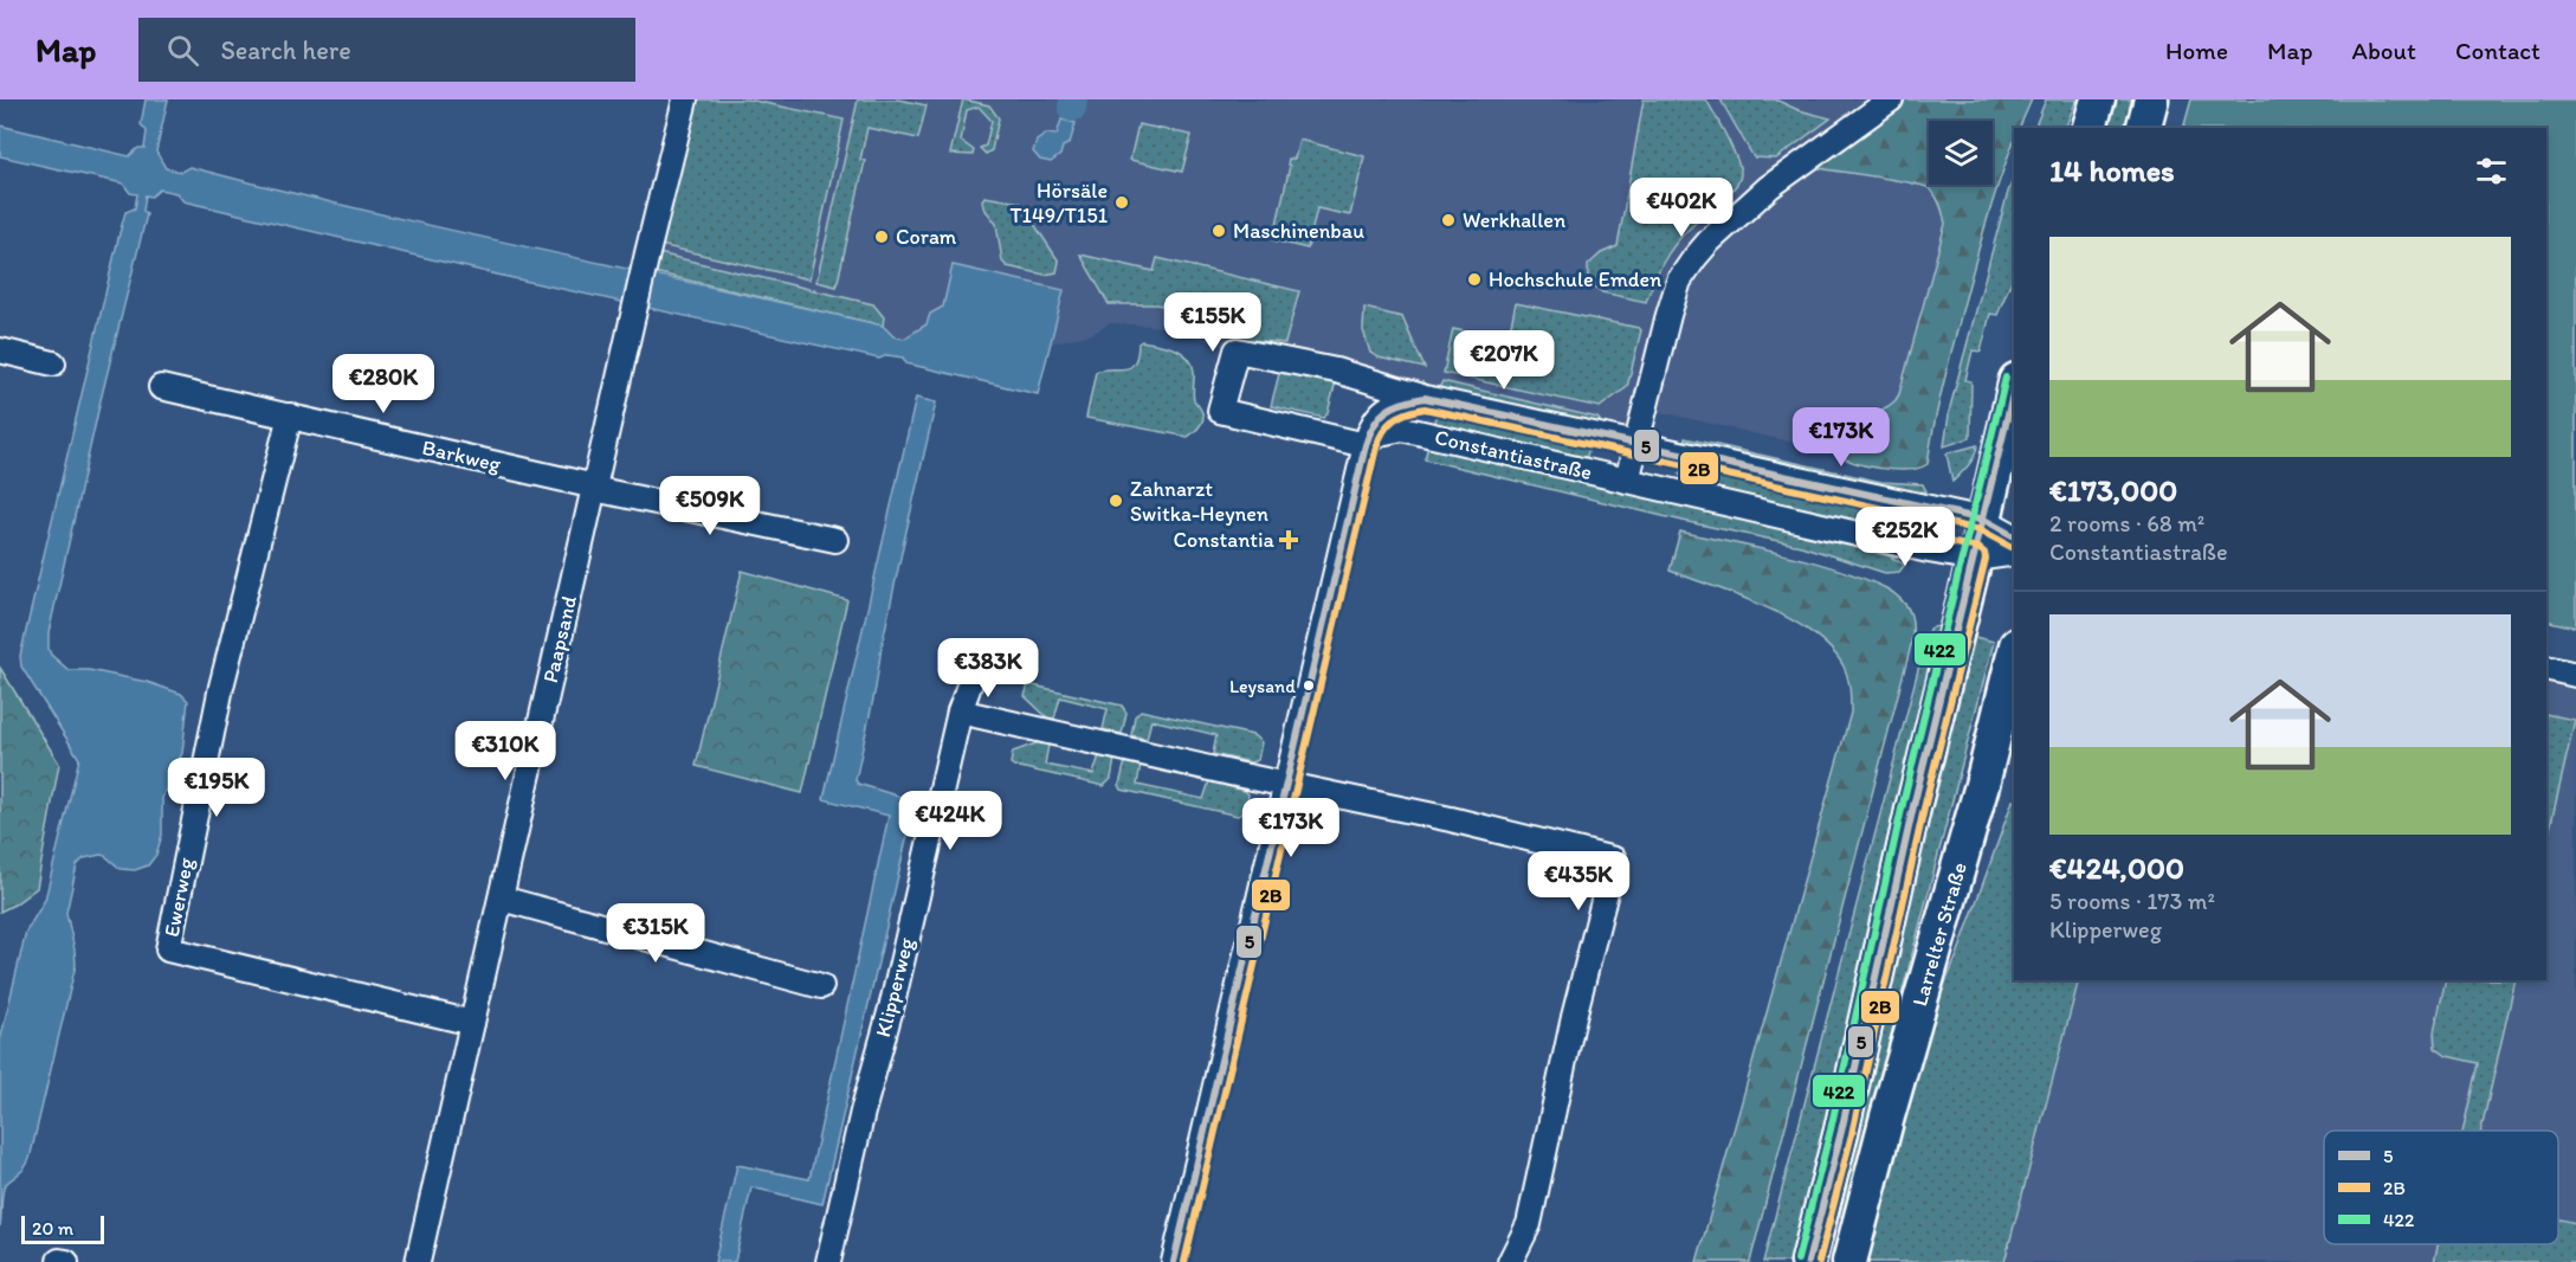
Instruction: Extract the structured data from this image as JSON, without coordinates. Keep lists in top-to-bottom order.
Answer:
{
  "streets": {
    "street": [
      "Constantiastraße",
      "Barkweg",
      "Paapsand",
      "Ewerweg",
      "Larrelter Straße",
      "Klipperweg"
    ]
  },
  "crossings": [
    ["Barkweg", "Paapsand"],
    ["Barkweg", "Ewerweg"],
    ["Paapsand", "Ewerweg"]
  ],
  "places": {
    "other": [
      "Hörsäle T149/T151",
      "Werkhallen",
      "Maschinenbau",
      "Coram",
      "Hochschule Emden",
      "Zahnarzt Switka-Heynen",
      "Leysand"
    ],
    "health": ["Constantia"]
  },
  "lines": ["transit line 422", "transit line 5", "transit line 2B"],
  "legend": ["5", "2B", "422"],
  "scale_bar": "20 m",
  "page": {
    "header": "Map",
    "search": "Search here",
    "nav": [
      "Home",
      "Map",
      "About",
      "Contact"
    ],
    "heading": "14 homes",
    "price": [
      "€402K",
      "€155K",
      "€207K",
      "€280K",
      "€173K",
      "€509K",
      "€252K",
      "€383K",
      "€310K",
      "€195K",
      "€424K",
      "€173K",
      "€435K",
      "€315K"
    ],
    "list": [
      {
        "name": "€173,000",
        "note": "2 rooms · 68 m² · Constantiastraße"
      },
      {
        "name": "€424,000",
        "note": "5 rooms · 173 m² · Klipperweg"
      }
    ],
    "scale": "20 m"
  }
}
